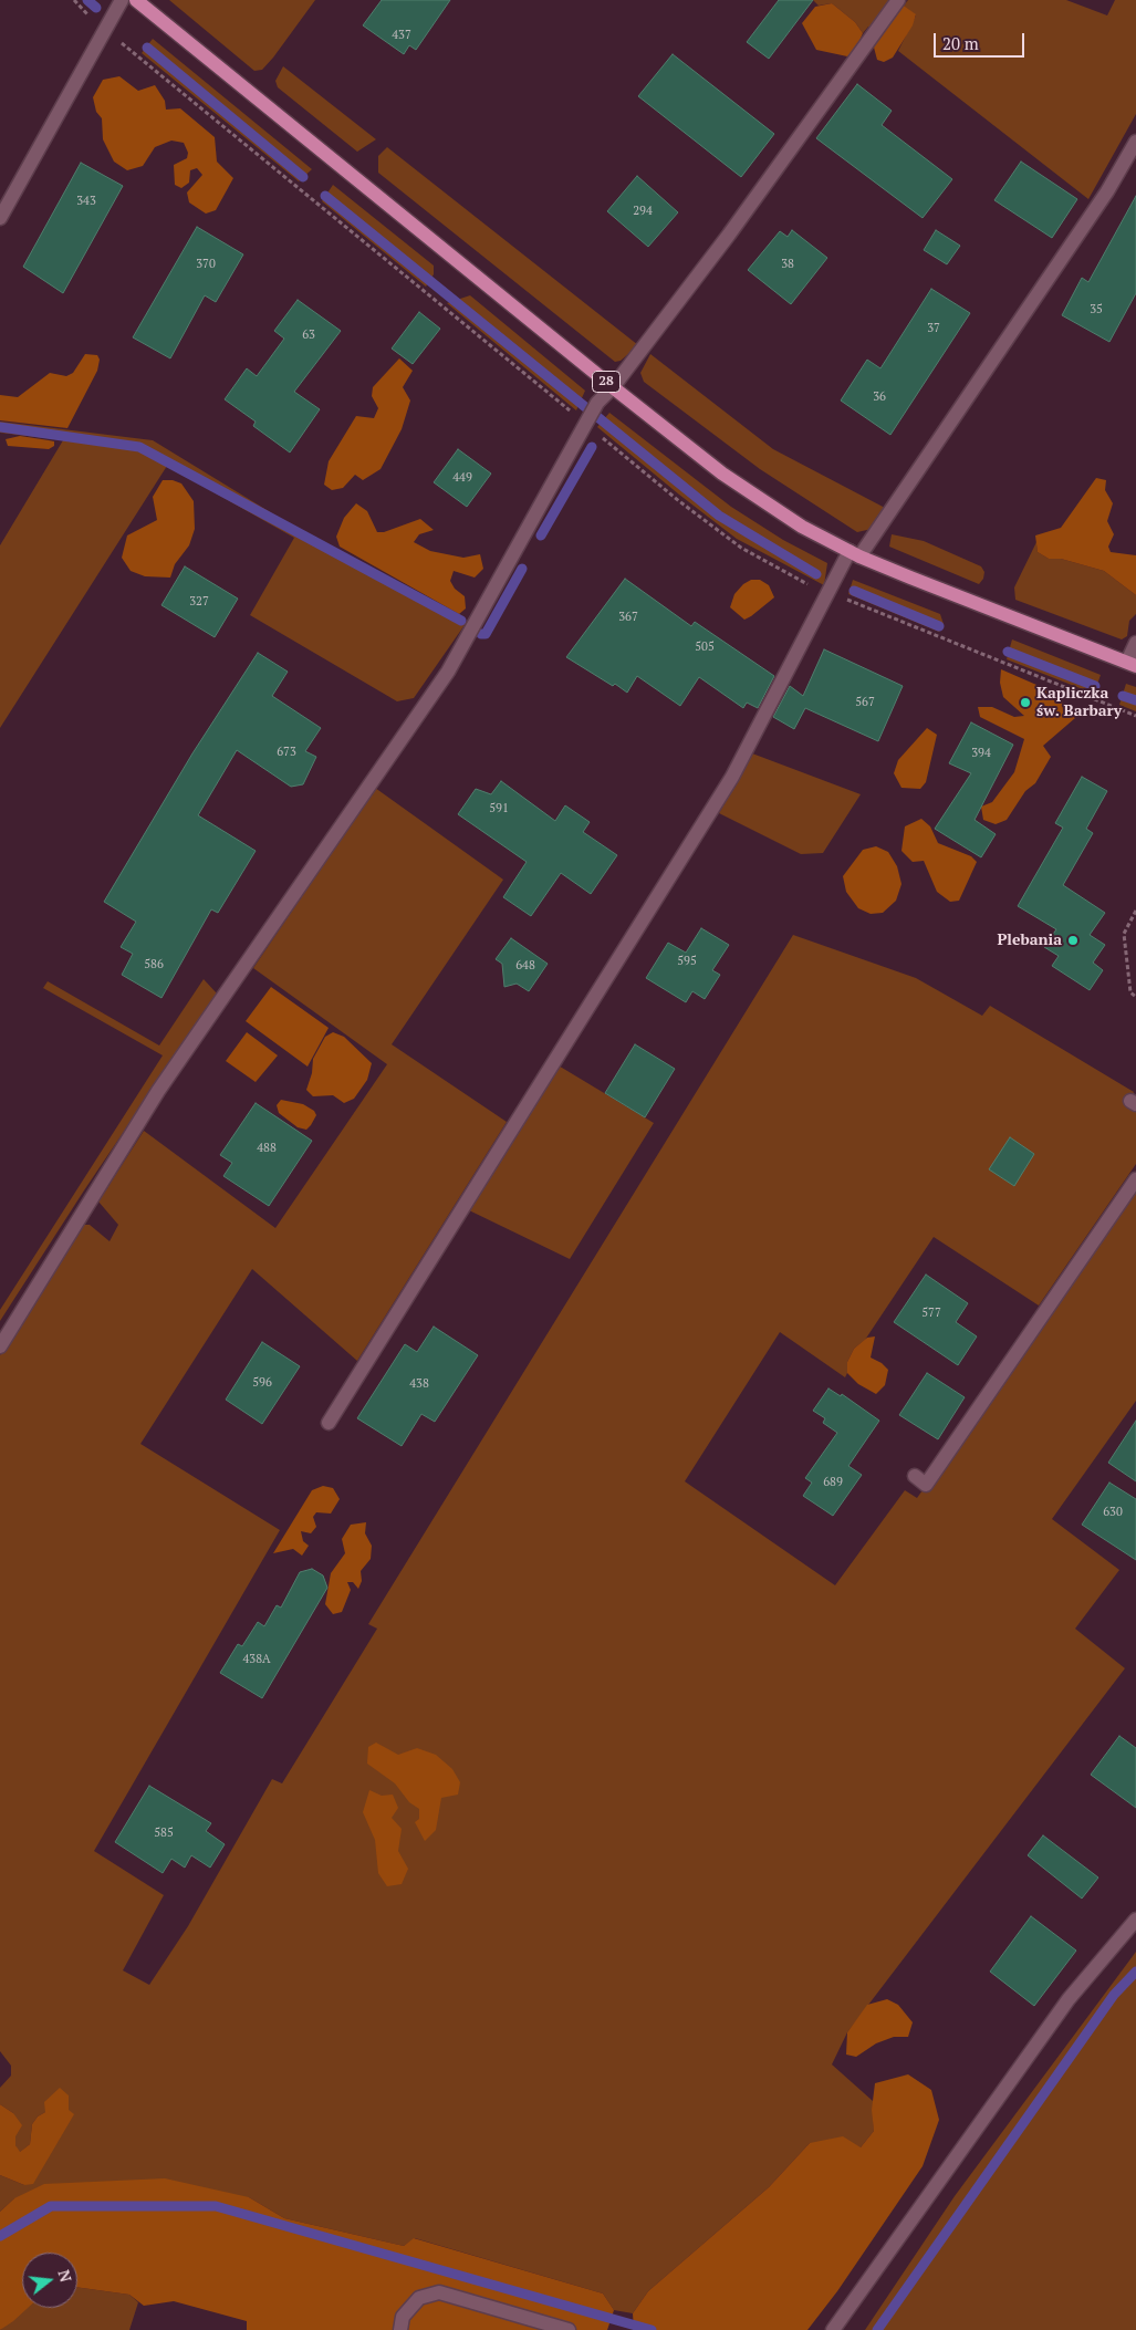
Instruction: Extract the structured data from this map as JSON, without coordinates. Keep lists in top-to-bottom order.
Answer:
{
  "streets": {
    "main road": ["28"]
  },
  "places": ["Kapliczka św. Barbary", "Plebania"],
  "house_numbers": [
    "437",
    "343",
    "294",
    "370",
    "38",
    "35",
    "37",
    "63",
    "36",
    "449",
    "327",
    "367",
    "505",
    "567",
    "673",
    "394",
    "591",
    "595",
    "586",
    "648",
    "488",
    "577",
    "596",
    "438",
    "689",
    "630",
    "438A",
    "585"
  ],
  "scale_bar": "20 m",
  "north": "right"
}
